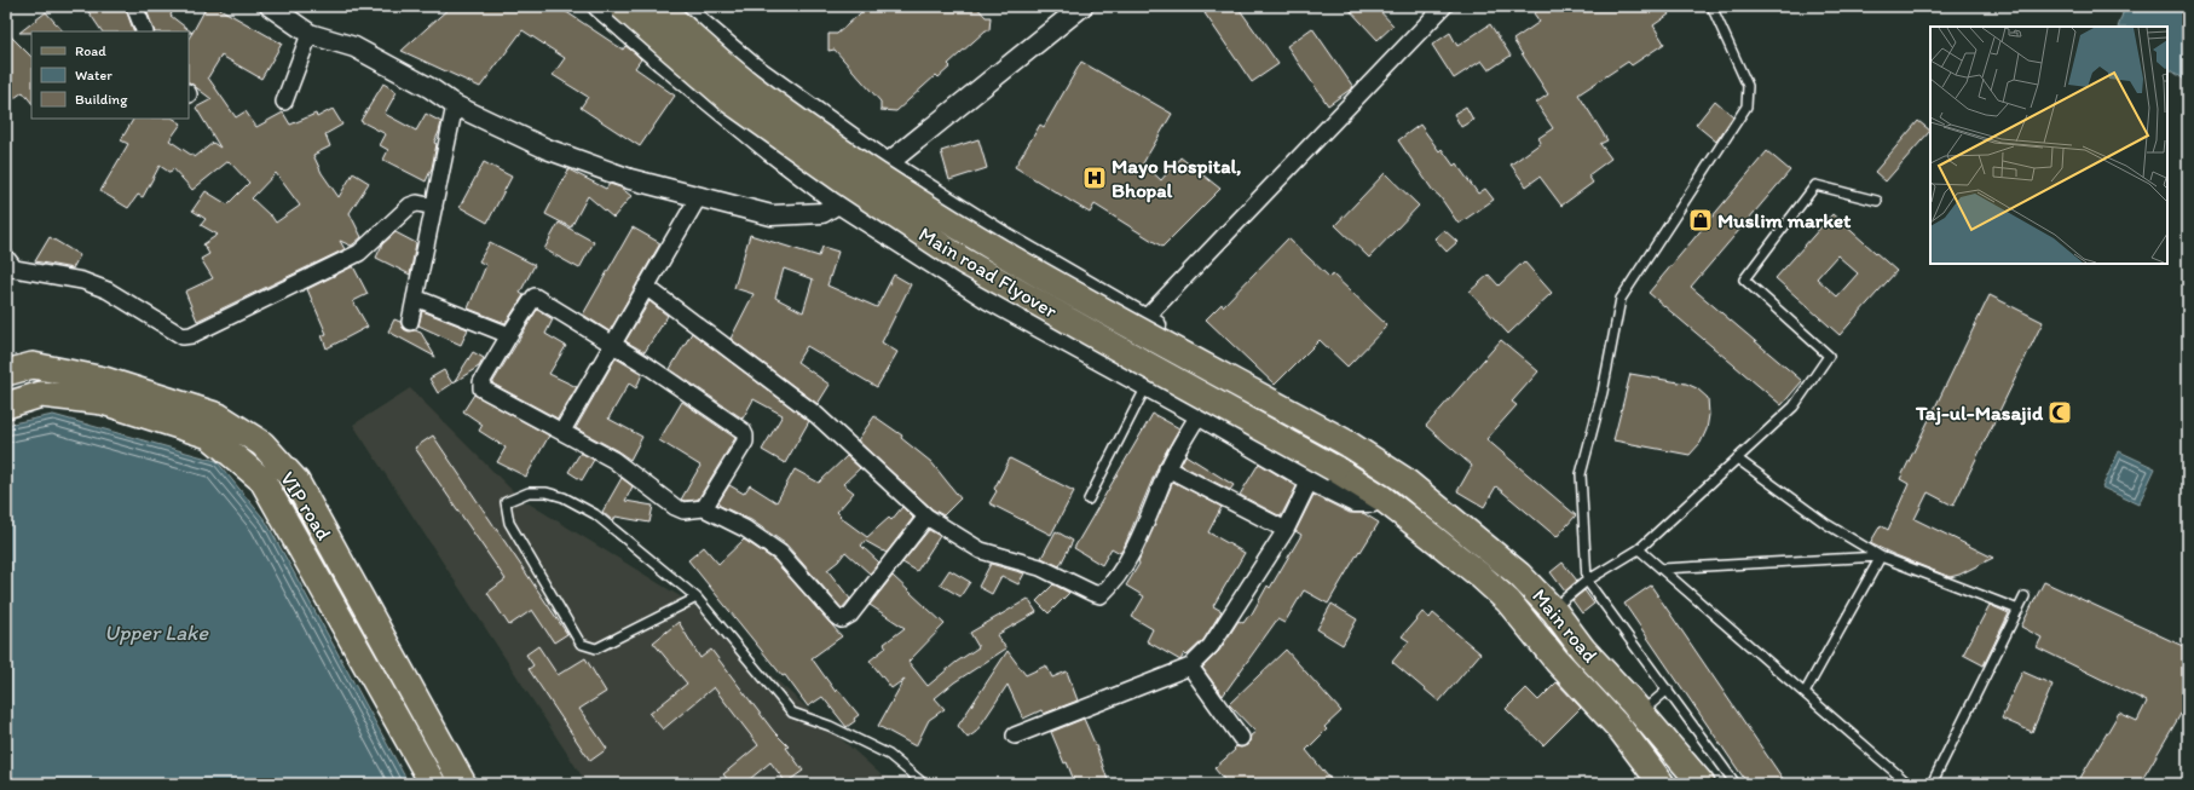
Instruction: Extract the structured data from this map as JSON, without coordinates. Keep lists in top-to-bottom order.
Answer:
{
  "streets": {
    "main road": ["Main road Flyover", "VIP road", "Main road"]
  },
  "crossings": [
    ["Main road Flyover", "Main road"]
  ],
  "water": ["Upper Lake"],
  "places": {
    "hospital": ["Mayo Hospital, Bhopal"],
    "shop": ["Muslim market"],
    "mosque": ["Taj-ul-Masajid"]
  },
  "legend": ["Road", "Water", "Building"]
}
